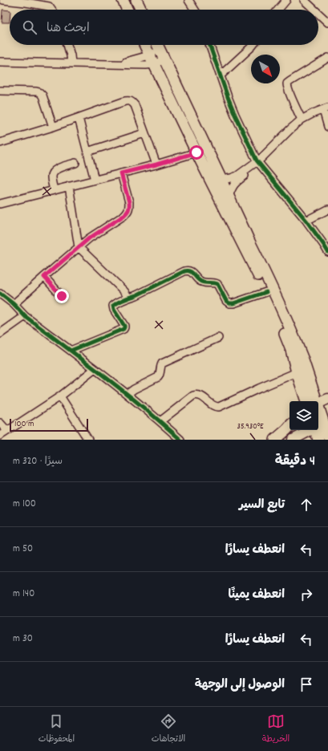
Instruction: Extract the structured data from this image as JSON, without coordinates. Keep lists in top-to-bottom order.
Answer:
{
  "scale_bar": "100 m",
  "north": "bottom right",
  "page": {
    "search": "ابحث هنا",
    "scale": "100 m",
    "heading": ["4 دقيقة", "سيرًا · 320 m"],
    "list": [
      ["تابع السير", "100 m"],
      ["انعطف يسارًا", "50 m"],
      ["انعطف يمينًا", "140 m"],
      ["انعطف يسارًا", "30 m"],
      "الوصول إلى الوجهة"
    ],
    "nav": ["الخريطة", "الاتجاهات", "المحفوظات"]
  },
  "coordinates": ["35.930°E"]
}
